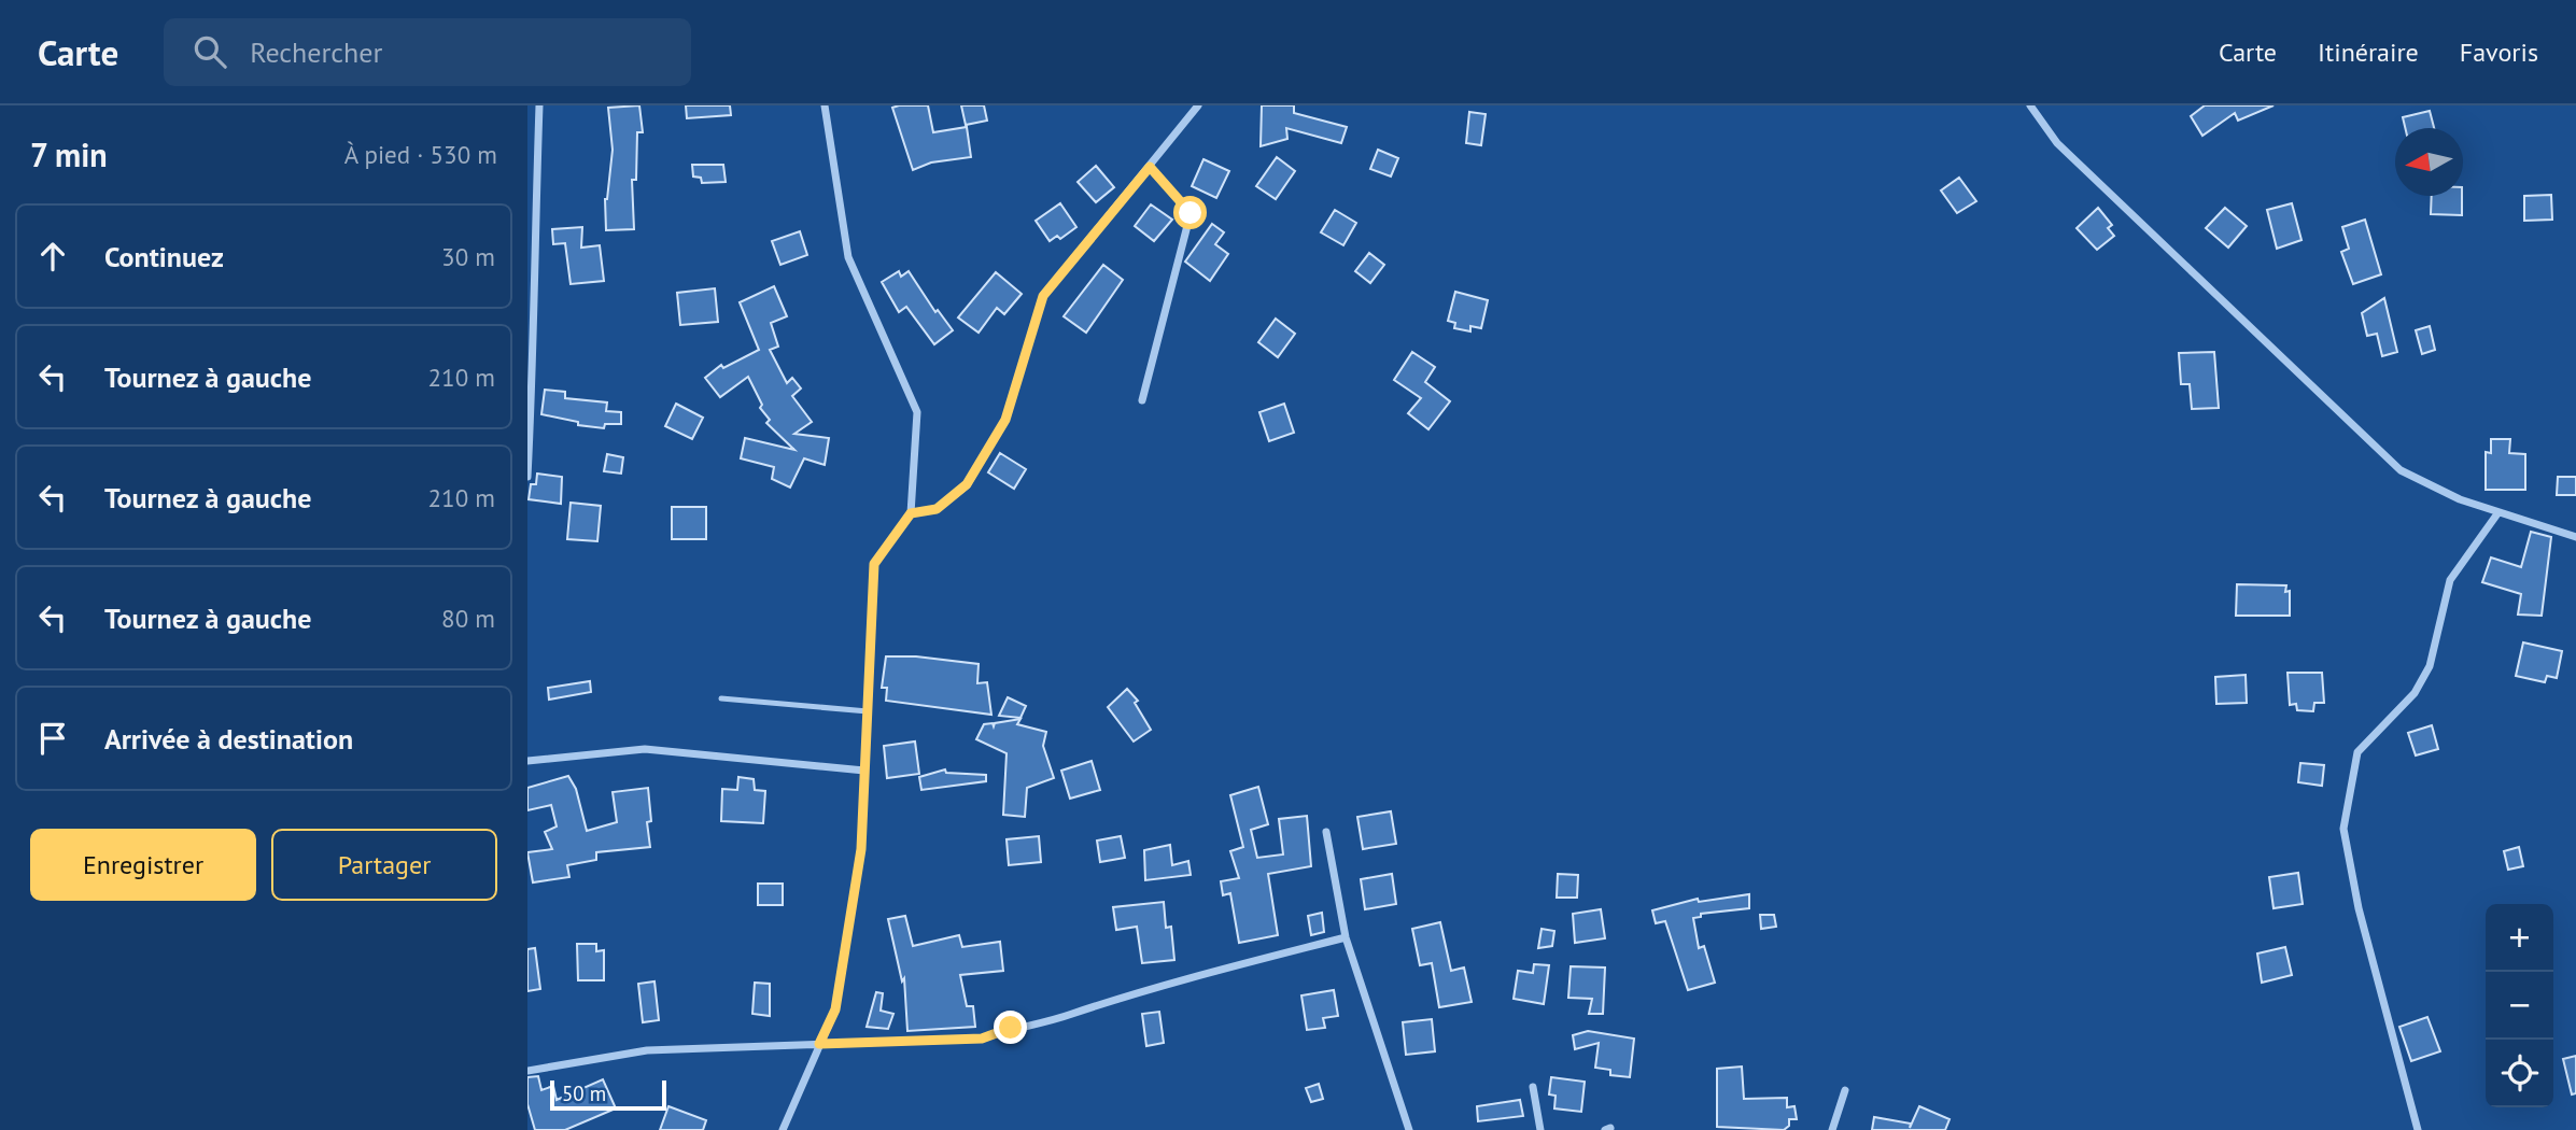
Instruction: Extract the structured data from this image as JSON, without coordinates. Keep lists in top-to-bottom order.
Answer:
{
  "scale_bar": "50 m",
  "north": "left",
  "page": {
    "header": "Carte",
    "search": "Rechercher",
    "nav": ["Carte", "Itinéraire", "Favoris"],
    "heading": ["7 min", "À pied · 530 m"],
    "list": [
      ["Continuez", "30 m"],
      ["Tournez à gauche", "210 m"],
      ["Tournez à gauche", "210 m"],
      ["Tournez à gauche", "80 m"],
      "Arrivée à destination"
    ],
    "buttons": ["Enregistrer", "Partager"],
    "map_buttons": ["+", "−"],
    "scale": "50 m"
  }
}
